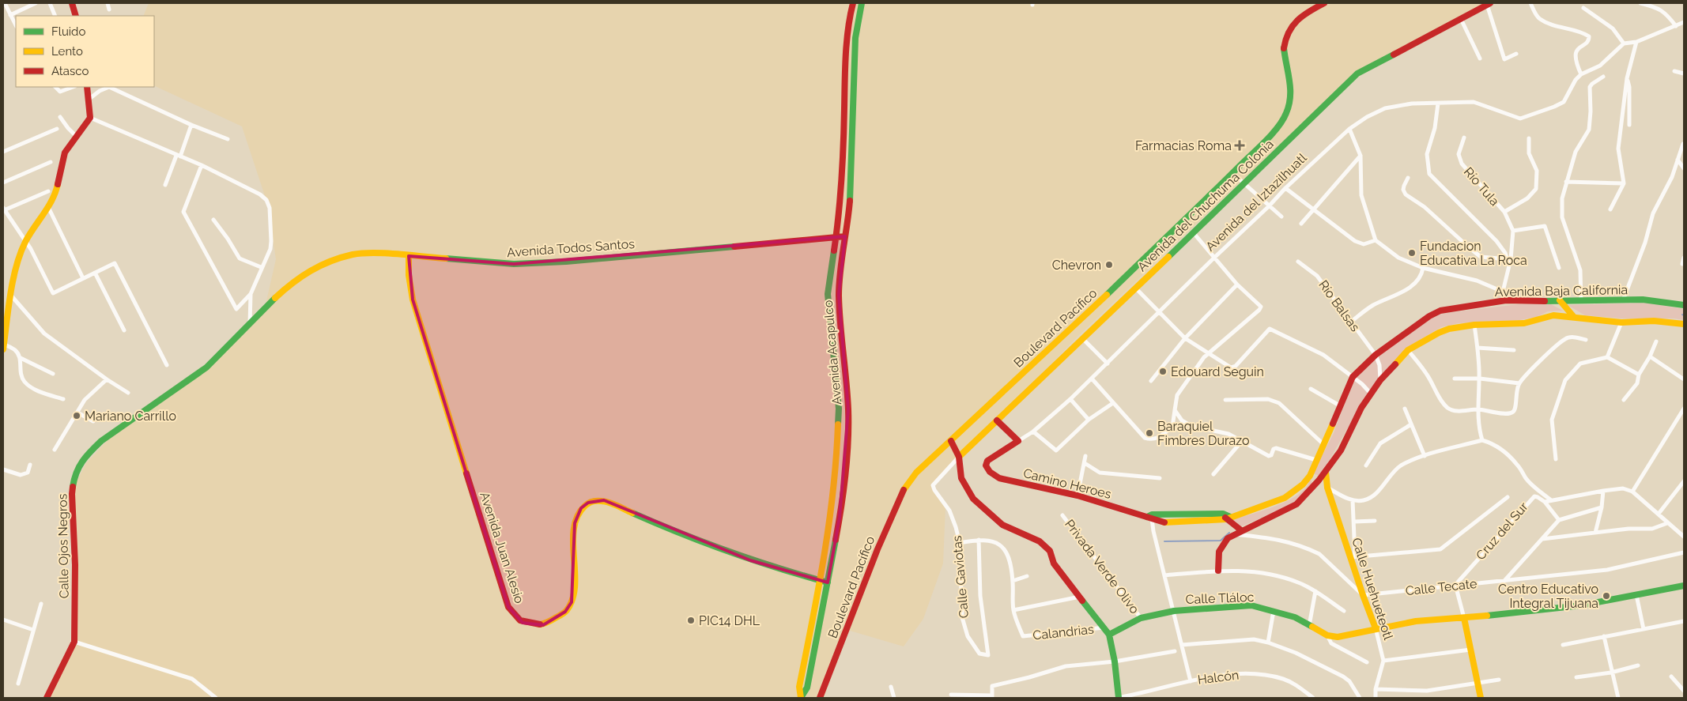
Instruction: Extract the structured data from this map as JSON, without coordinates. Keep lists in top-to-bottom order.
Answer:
{
  "streets": {
    "street": [
      "Río Tula",
      "Avenida del Iztazilhuatl",
      "Avenida del Chuchuma Colonia",
      "Avenida Todos Santos",
      "Avenida Baja California",
      "Río Balsas",
      "Boulevard Pacífico",
      "Avenida Acapulco",
      "Camino Heroes",
      "Cruz del Sur",
      "Calle Ojos Negros",
      "Avenida Juan Alesio",
      "Privada Verde Olivo",
      "Calle Gaviotas",
      "Calle Tecate",
      "Calle Huehueteotl",
      "Calle Tláloc",
      "Calandrias",
      "Halcón"
    ]
  },
  "crossings": [
    ["Avenida del Iztazilhuatl", "Camino Heroes"],
    ["Avenida del Chuchuma Colonia", "Calle Gaviotas"],
    ["Avenida Todos Santos", "Avenida Acapulco"],
    ["Avenida Todos Santos", "Calle Ojos Negros"],
    ["Avenida Todos Santos", "Avenida Juan Alesio"],
    ["Avenida Baja California", "Río Balsas"],
    ["Avenida Baja California", "Camino Heroes"],
    ["Avenida Baja California", "Calle Huehueteotl"],
    ["Avenida Acapulco", "Avenida Juan Alesio"],
    ["Cruz del Sur", "Calle Tecate"],
    ["Privada Verde Olivo", "Calle Tláloc"],
    ["Calle Tecate", "Calle Huehueteotl"],
    ["Calle Huehueteotl", "Calle Tláloc"]
  ],
  "places": {
    "health": ["Farmacias Roma"],
    "other": [
      "Fundacion Educativa La Roca",
      "Chevron",
      "Edouard Seguin",
      "Mariano Carrillo",
      "Baraquiel Fimbres Durazo",
      "Centro Educativo Integral Tijuana",
      "PIC14 DHL"
    ]
  },
  "legend": ["Fluido", "Lento", "Atasco"]
}
